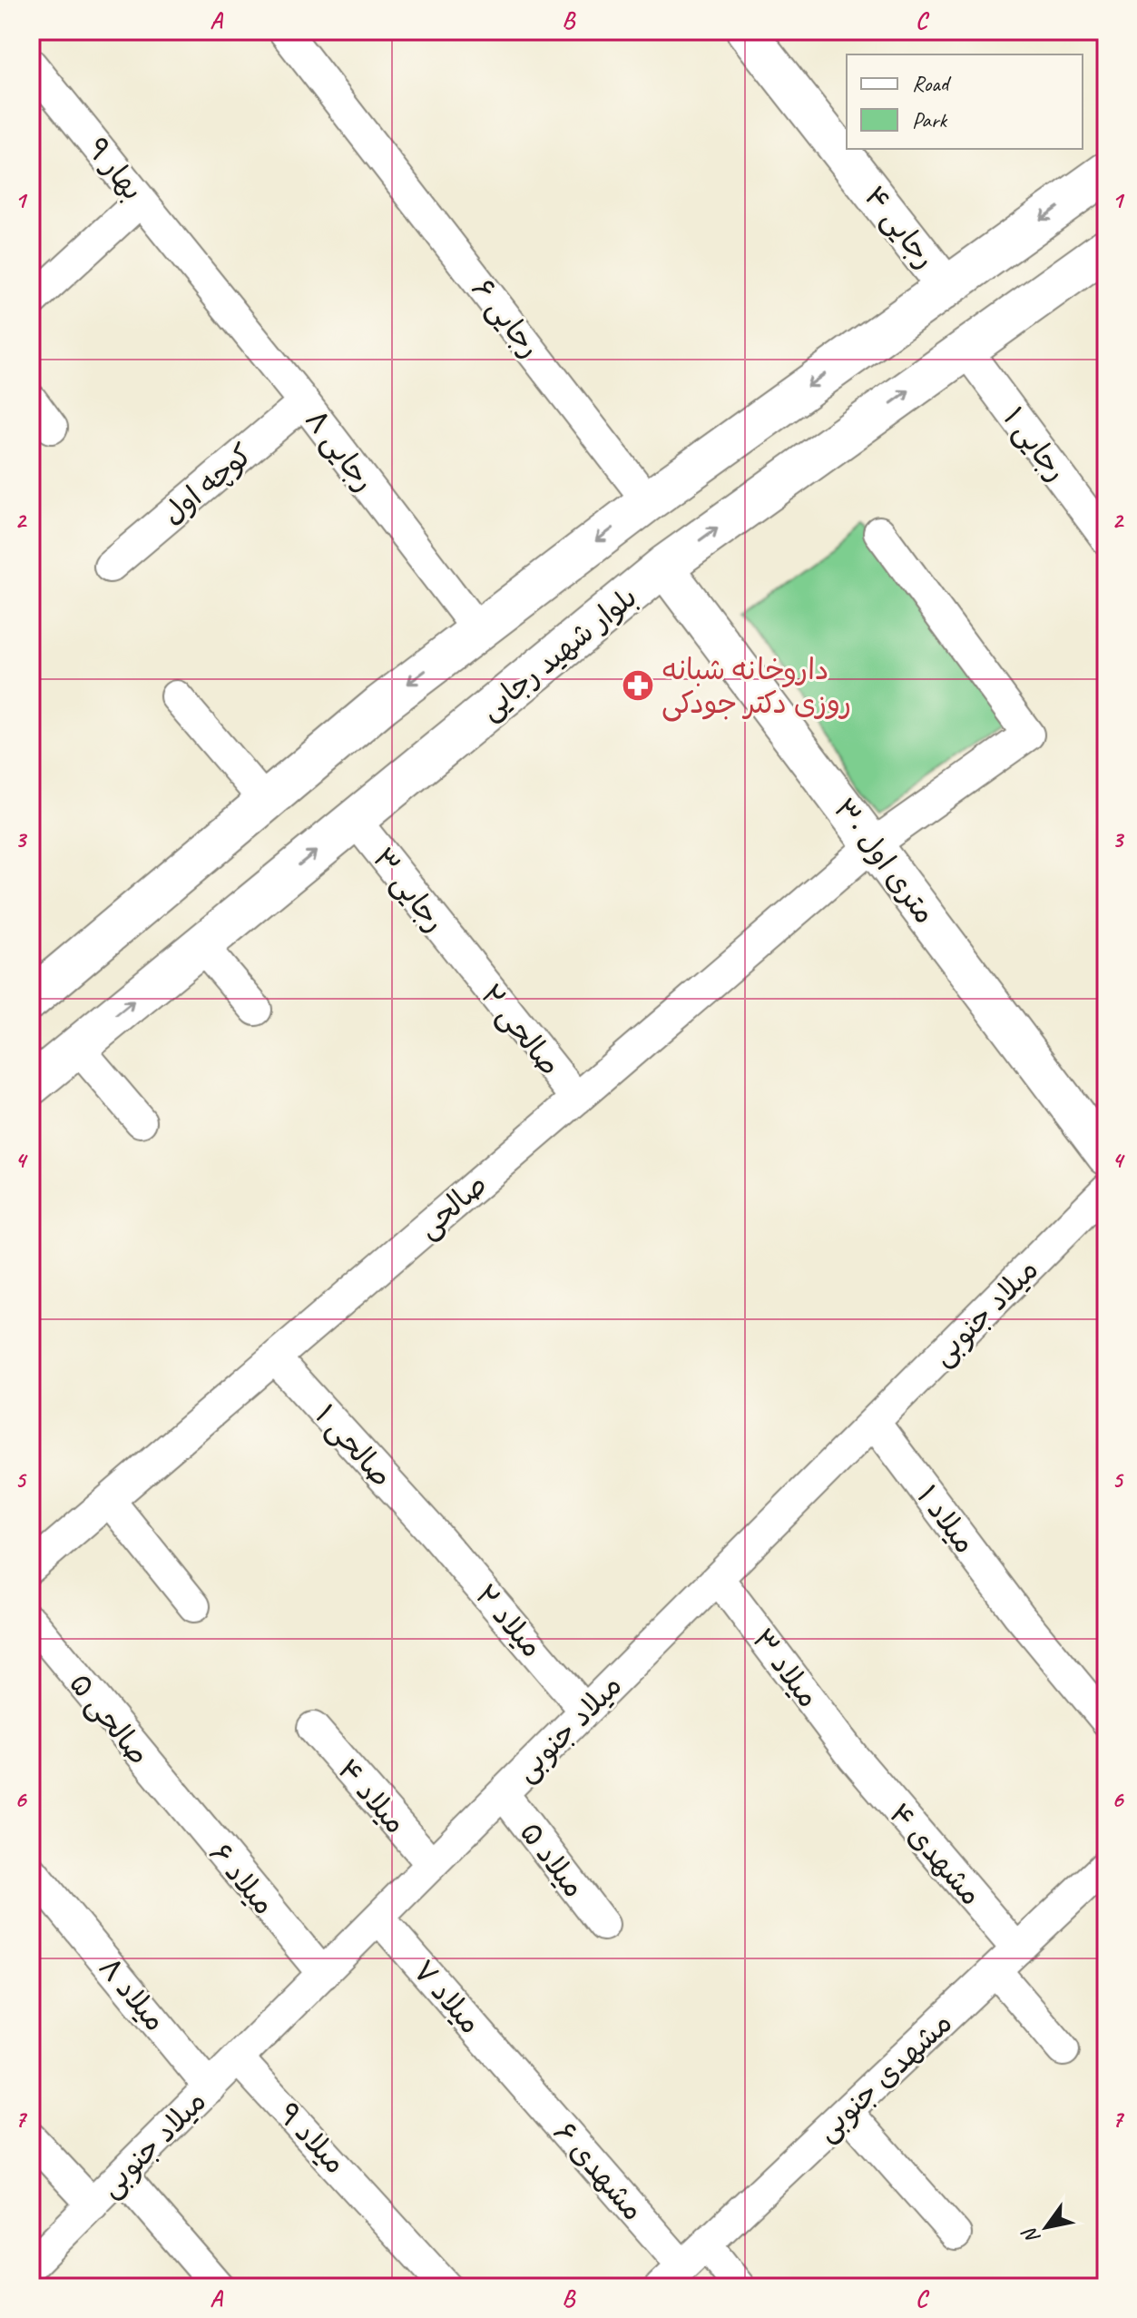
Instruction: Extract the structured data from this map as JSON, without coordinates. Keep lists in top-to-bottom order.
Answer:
{
  "streets": {
    "main road": ["بلوار شهید رجایی"],
    "street": [
      "بهار ۹",
      "رجایی ۴",
      "رجایی ۶",
      "رجایی ۱",
      "رجایی ۸",
      "کوچه اول",
      "۳۰ متری اول",
      "رجایی ۳",
      "صالحی ۲",
      "صالحی",
      "میلاد جنوبی",
      "صالحی ۱",
      "میلاد ۱",
      "میلاد ۲",
      "میلاد ۳",
      "صالحی ۵",
      "میلاد ۴",
      "مشهدی ۴",
      "میلاد ۵",
      "میلاد ۶",
      "میلاد ۸",
      "میلاد ۷",
      "مشهدی جنوبی",
      "میلاد ۹",
      "مشهدی ۶"
    ]
  },
  "crossings": [
    ["بهار ۹", "رجایی ۸"],
    ["رجایی ۱", "بلوار شهید رجایی"],
    ["رجایی ۸", "کوچه اول"],
    ["بلوار شهید رجایی", "۳۰ متری اول"],
    ["بلوار شهید رجایی", "رجایی ۳"],
    ["۳۰ متری اول", "صالحی"],
    ["رجایی ۳", "صالحی ۲"],
    ["صالحی ۲", "صالحی"],
    ["صالحی", "صالحی ۱"],
    ["میلاد جنوبی", "میلاد ۱"],
    ["میلاد جنوبی", "میلاد ۲"],
    ["میلاد جنوبی", "میلاد ۳"],
    ["میلاد جنوبی", "میلاد ۴"],
    ["میلاد جنوبی", "میلاد ۵"],
    ["میلاد جنوبی", "میلاد ۶"],
    ["میلاد جنوبی", "میلاد ۸"],
    ["میلاد جنوبی", "میلاد ۷"],
    ["میلاد جنوبی", "میلاد ۹"],
    ["صالحی ۱", "میلاد ۲"],
    ["میلاد ۳", "مشهدی ۴"],
    ["صالحی ۵", "میلاد ۶"],
    ["مشهدی ۴", "مشهدی جنوبی"],
    ["میلاد ۷", "مشهدی ۶"],
    ["مشهدی جنوبی", "مشهدی ۶"]
  ],
  "places": {
    "pharmacy": ["داروخانه شبانه روزی دکتر جودکی"]
  },
  "legend": ["Road", "Park"],
  "north": "bottom left",
  "grid": {
    "columns": ["A", "B", "C"],
    "rows": [
      "1",
      "2",
      "3",
      "4",
      "5",
      "6",
      "7"
    ]
  }
}
